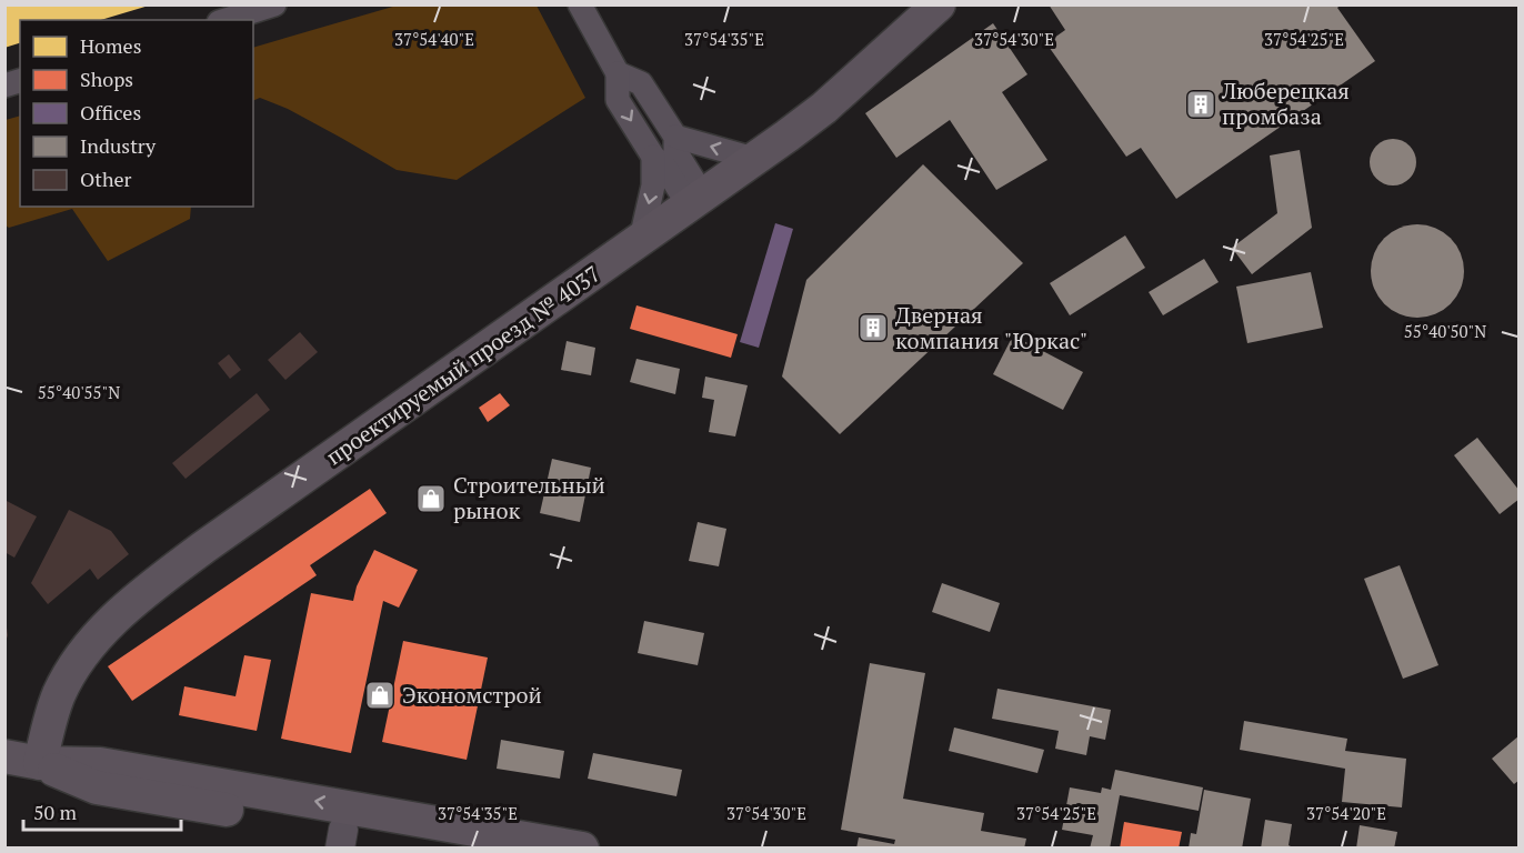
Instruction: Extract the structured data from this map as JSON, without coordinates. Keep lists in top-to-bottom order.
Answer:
{
  "streets": {
    "main road": ["проектируемый проезд № 4037"]
  },
  "places": {
    "building": ["Люберецкая промбаза", "Дверная компания \"Юркас\""],
    "shop": ["Строительный рынок", "Экономстрой"]
  },
  "legend": [
    "Homes",
    "Shops",
    "Offices",
    "Industry",
    "Other"
  ],
  "scale_bar": "50 m",
  "coordinates": [
    "37°54'40\"E",
    "37°54'35\"E",
    "37°54'30\"E",
    "37°54'25\"E",
    "55°40'50\"N",
    "55°40'55\"N",
    "37°54'20\"E"
  ]
}
